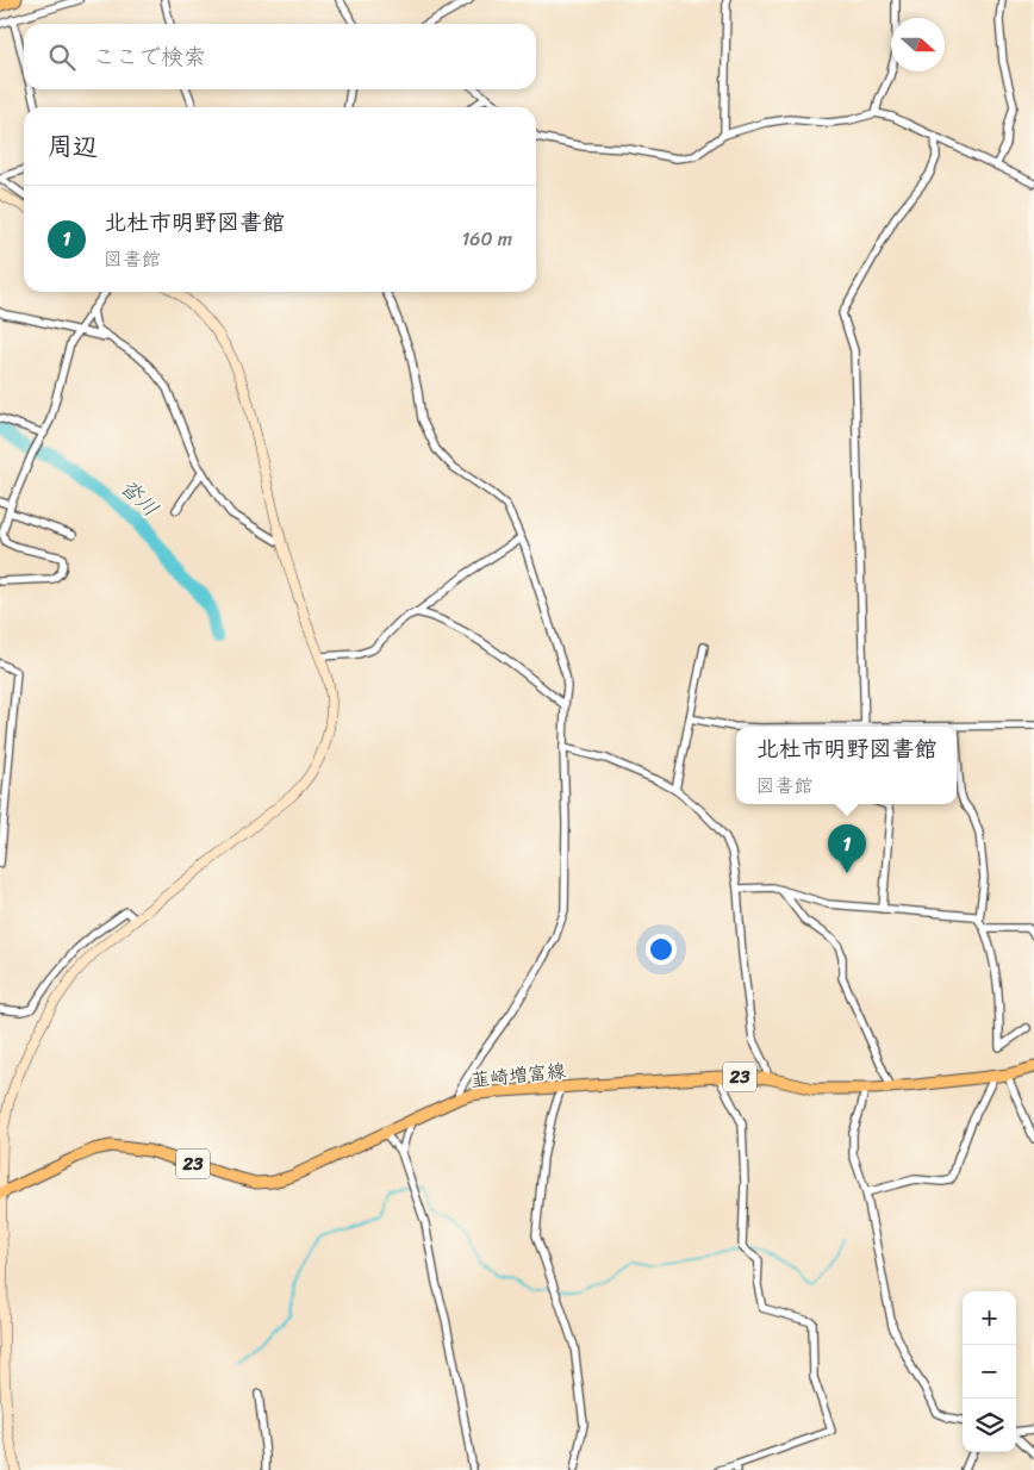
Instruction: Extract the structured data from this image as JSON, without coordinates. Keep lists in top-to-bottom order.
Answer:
{
  "streets": {
    "main road": ["韮崎増富線", "23"]
  },
  "water": ["沓川"],
  "north": "right",
  "page": {
    "search": "ここで検索",
    "heading": "周辺",
    "list": [
      {
        "mark": "1",
        "name": "北杜市明野図書館",
        "note": "図書館",
        "value": "160 m"
      }
    ],
    "popup": ["北杜市明野図書館", "図書館"],
    "pins": "1",
    "map_buttons": ["+", "−"]
  }
}
